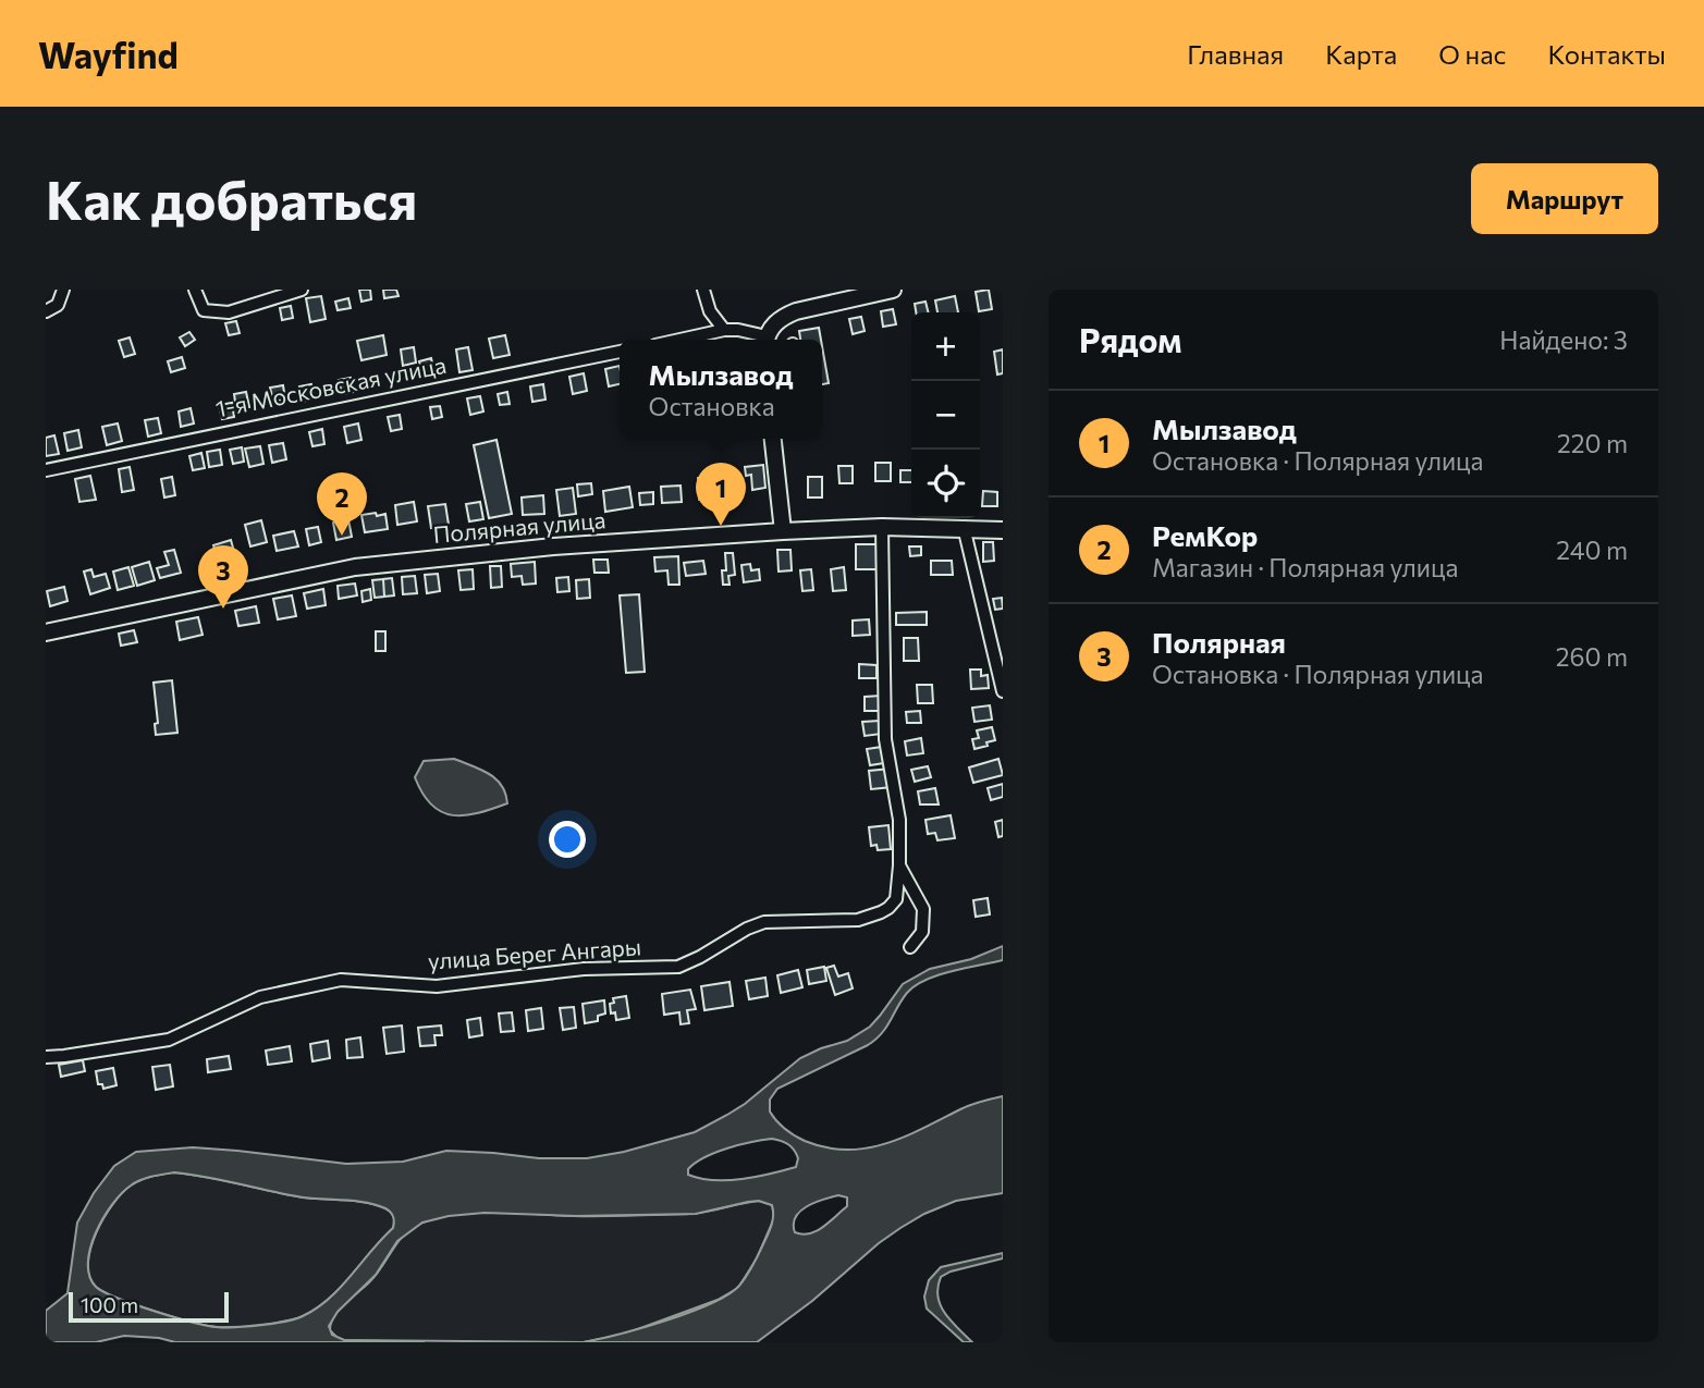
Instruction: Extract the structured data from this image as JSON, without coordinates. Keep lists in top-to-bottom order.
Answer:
{
  "streets": {
    "main road": ["Полярная улица"],
    "street": ["1-я Московская улица", "улица Берег Ангары"]
  },
  "crossings": [
    ["Полярная улица", "улица Берег Ангары"]
  ],
  "scale_bar": "100 m",
  "page": {
    "header": "Wayfind",
    "nav": [
      "Главная",
      "Карта",
      "О нас",
      "Контакты"
    ],
    "buttons": "Маршрут",
    "title": "Как добраться",
    "heading": ["Рядом", "Найдено: 3"],
    "map_buttons": ["+", "−"],
    "popup": ["Мылзавод", "Остановка"],
    "list": [
      {
        "mark": "1",
        "name": "Мылзавод",
        "note": "Остановка · Полярная улица",
        "value": "220 m"
      },
      {
        "mark": "2",
        "name": "РемКор",
        "note": "Магазин · Полярная улица",
        "value": "240 m"
      },
      {
        "mark": "3",
        "name": "Полярная",
        "note": "Остановка · Полярная улица",
        "value": "260 m"
      }
    ],
    "pins": ["1", "2", "3"],
    "scale": "100 m"
  }
}
